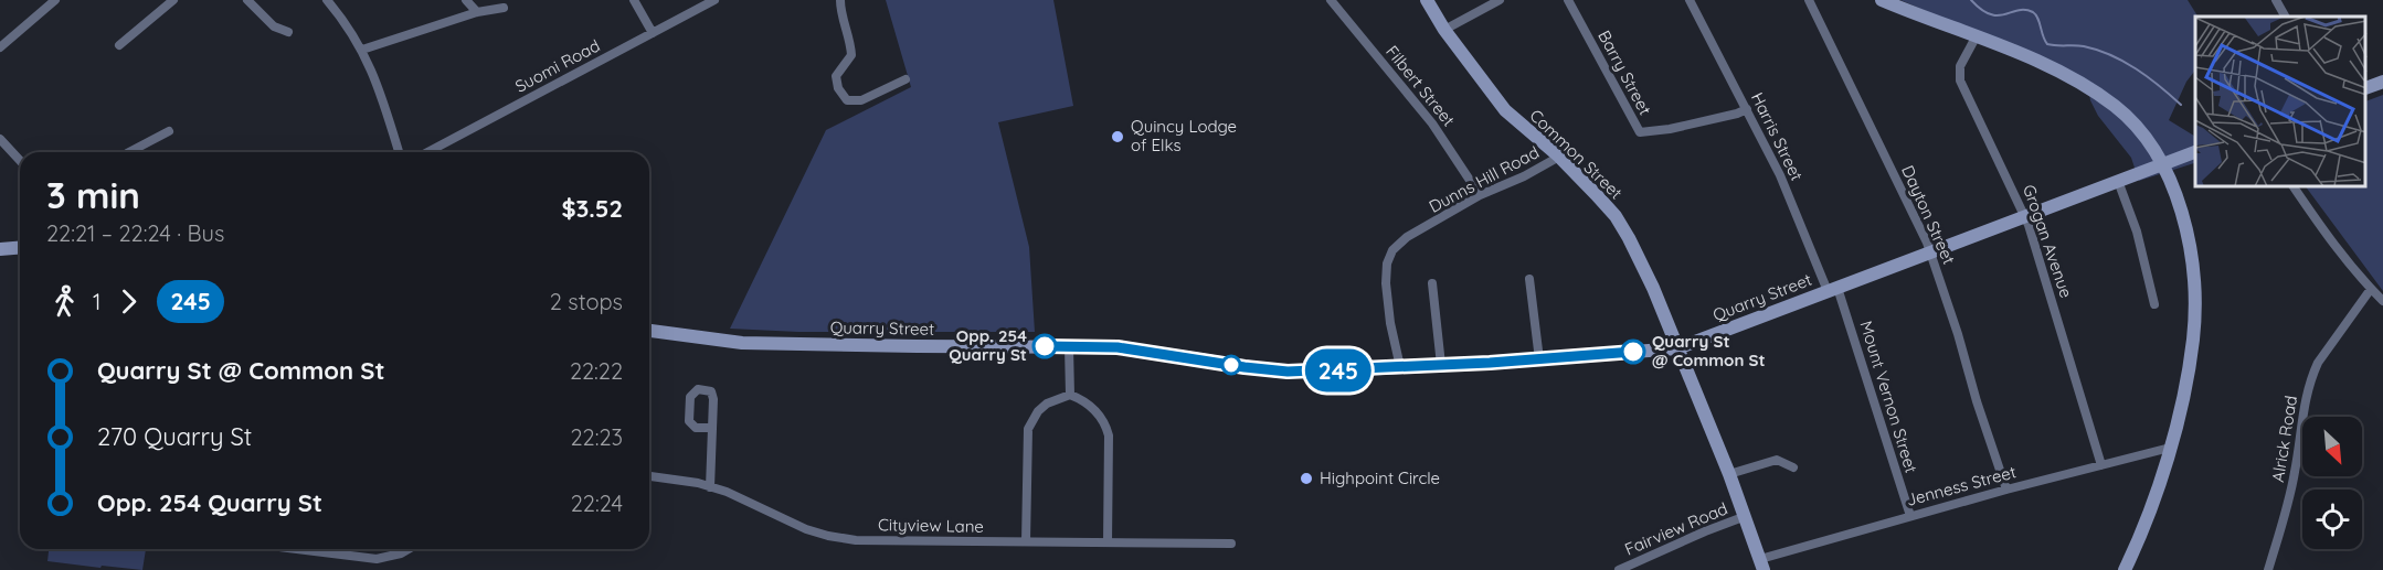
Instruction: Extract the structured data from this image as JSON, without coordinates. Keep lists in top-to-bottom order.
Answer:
{
  "streets": {
    "main road": ["Common Street", "Quarry Street"],
    "street": [
      "Suomi Road",
      "Barry Street",
      "Filbert Street",
      "Harris Street",
      "Dunns Hill Road",
      "Dayton Street",
      "Grogan Avenue",
      "Mount Vernon Street",
      "Alrick Road",
      "Jenness Street",
      "Cityview Lane",
      "Fairview Road"
    ]
  },
  "crossings": [
    ["Barry Street", "Harris Street"],
    ["Filbert Street", "Dunns Hill Road"],
    ["Harris Street", "Quarry Street"],
    ["Harris Street", "Mount Vernon Street"],
    ["Common Street", "Dunns Hill Road"],
    ["Common Street", "Quarry Street"],
    ["Common Street", "Jenness Street"],
    ["Common Street", "Fairview Road"],
    ["Dunns Hill Road", "Quarry Street"],
    ["Dayton Street", "Quarry Street"],
    ["Dayton Street", "Jenness Street"],
    ["Grogan Avenue", "Quarry Street"],
    ["Grogan Avenue", "Jenness Street"],
    ["Quarry Street", "Mount Vernon Street"],
    ["Mount Vernon Street", "Jenness Street"]
  ],
  "places": [
    "Quincy Lodge of Elks",
    "Opp. 254 Quarry St",
    "Quarry St @ Common St",
    "Highpoint Circle"
  ],
  "lines": ["bus line 245"],
  "north": "bottom right",
  "page": {
    "on_map": "245",
    "heading": ["3 min", "22:21 – 22:24 · Bus", "$3.52"],
    "legs": ["1", "245", "2 stops"],
    "list": [
      {
        "name": "Quarry St @ Common St",
        "value": "22:22"
      },
      {
        "name": "270 Quarry St",
        "value": "22:23"
      },
      {
        "name": "Opp. 254 Quarry St",
        "value": "22:24"
      }
    ]
  }
}
